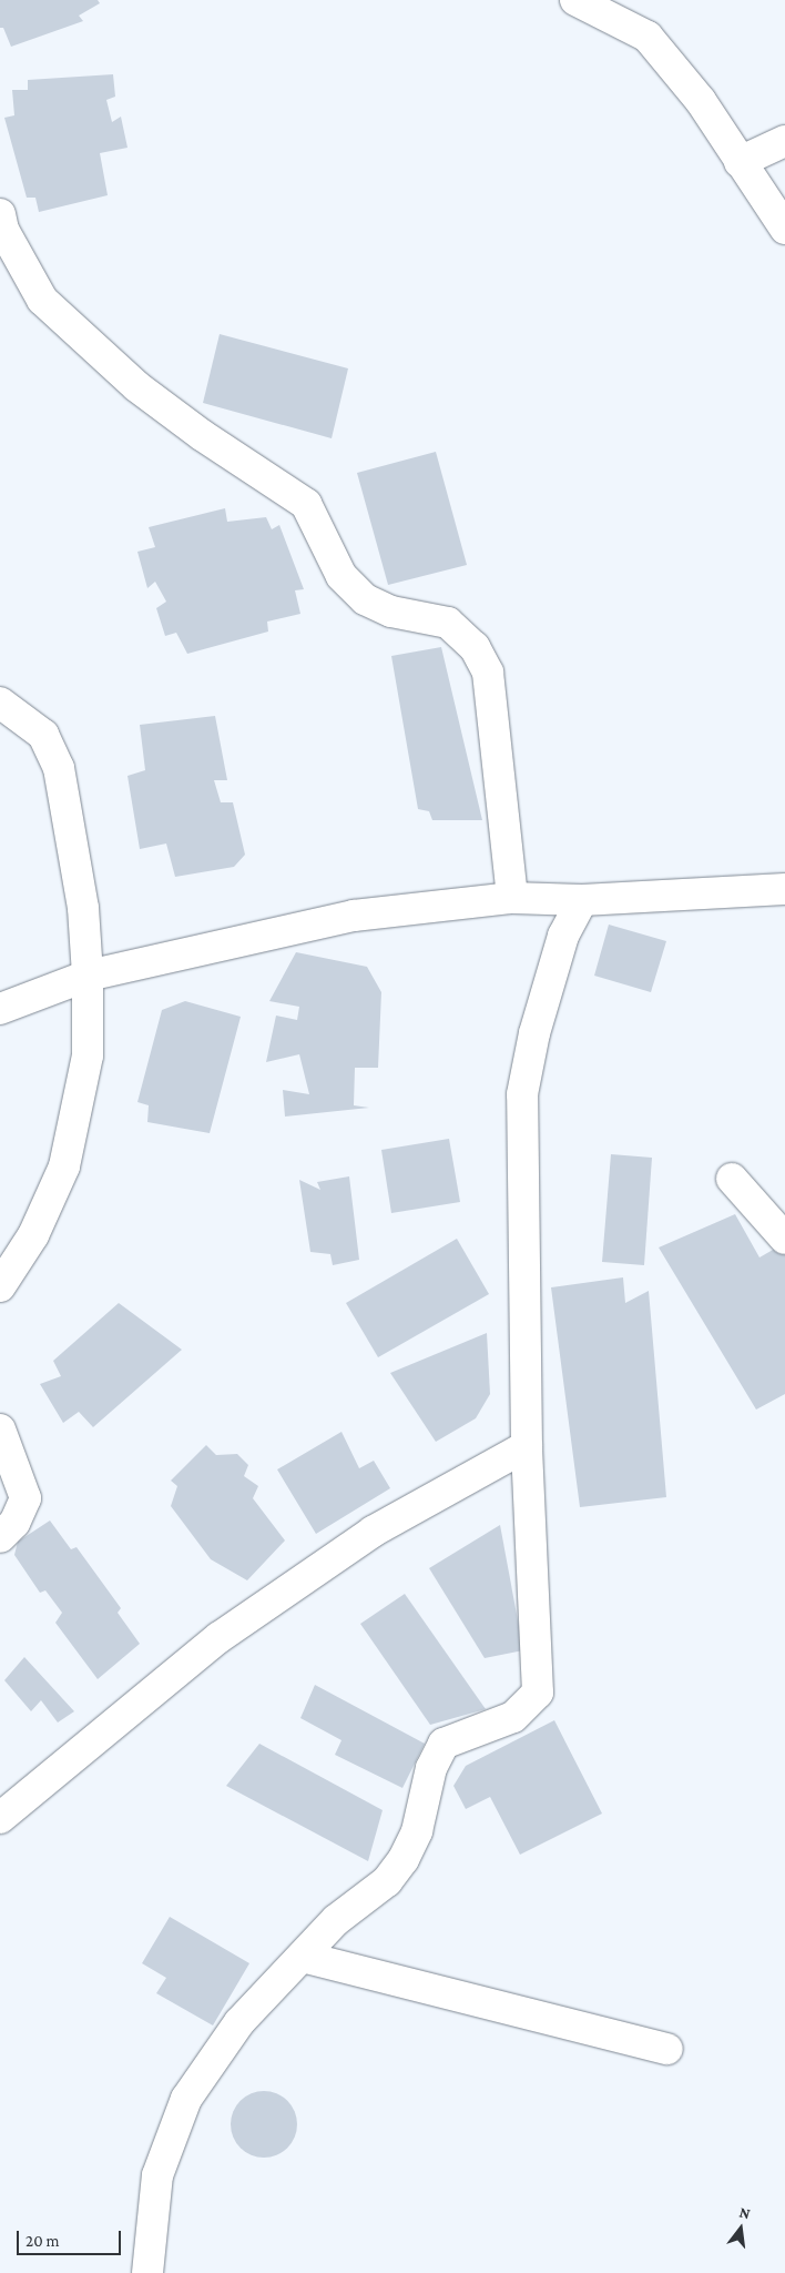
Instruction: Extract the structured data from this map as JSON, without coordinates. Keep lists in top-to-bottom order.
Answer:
{
  "scale_bar": "20 m",
  "north": "top"
}
